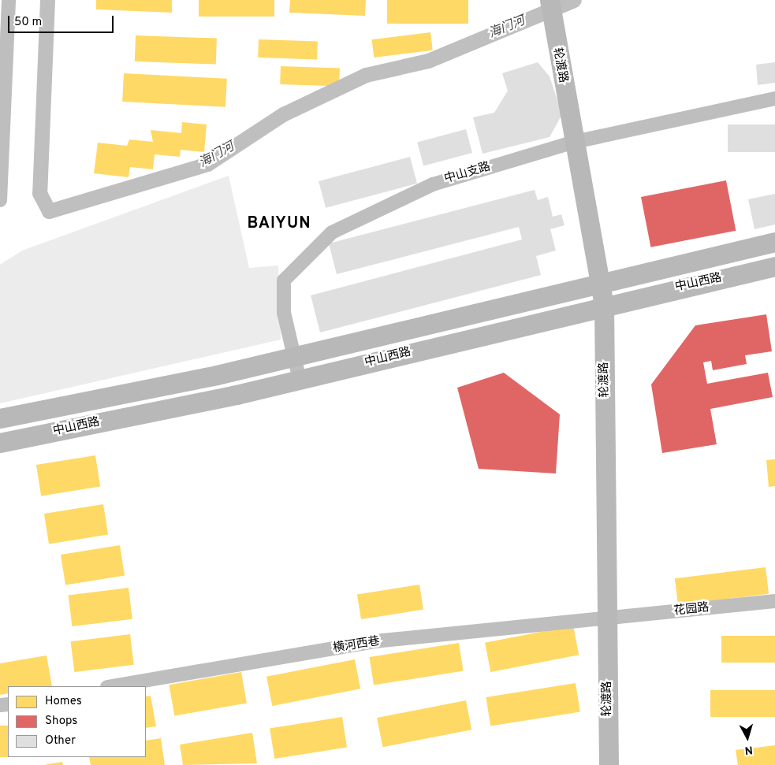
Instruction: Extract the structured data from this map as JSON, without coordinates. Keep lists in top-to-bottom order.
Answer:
{
  "streets": {
    "main road": ["轮渡路", "中山西路"],
    "street": ["中山支路", "花园路", "横河西巷"]
  },
  "crossings": [
    ["轮渡路", "中山支路"],
    ["轮渡路", "中山西路"],
    ["轮渡路", "花园路"],
    ["轮渡路", "横河西巷"],
    ["中山支路", "中山西路"],
    ["花园路", "横河西巷"]
  ],
  "districts": ["BAIYUN"],
  "water": ["海门河"],
  "legend": ["Homes", "Shops", "Other"],
  "scale_bar": "50 m",
  "north": "bottom"
}
